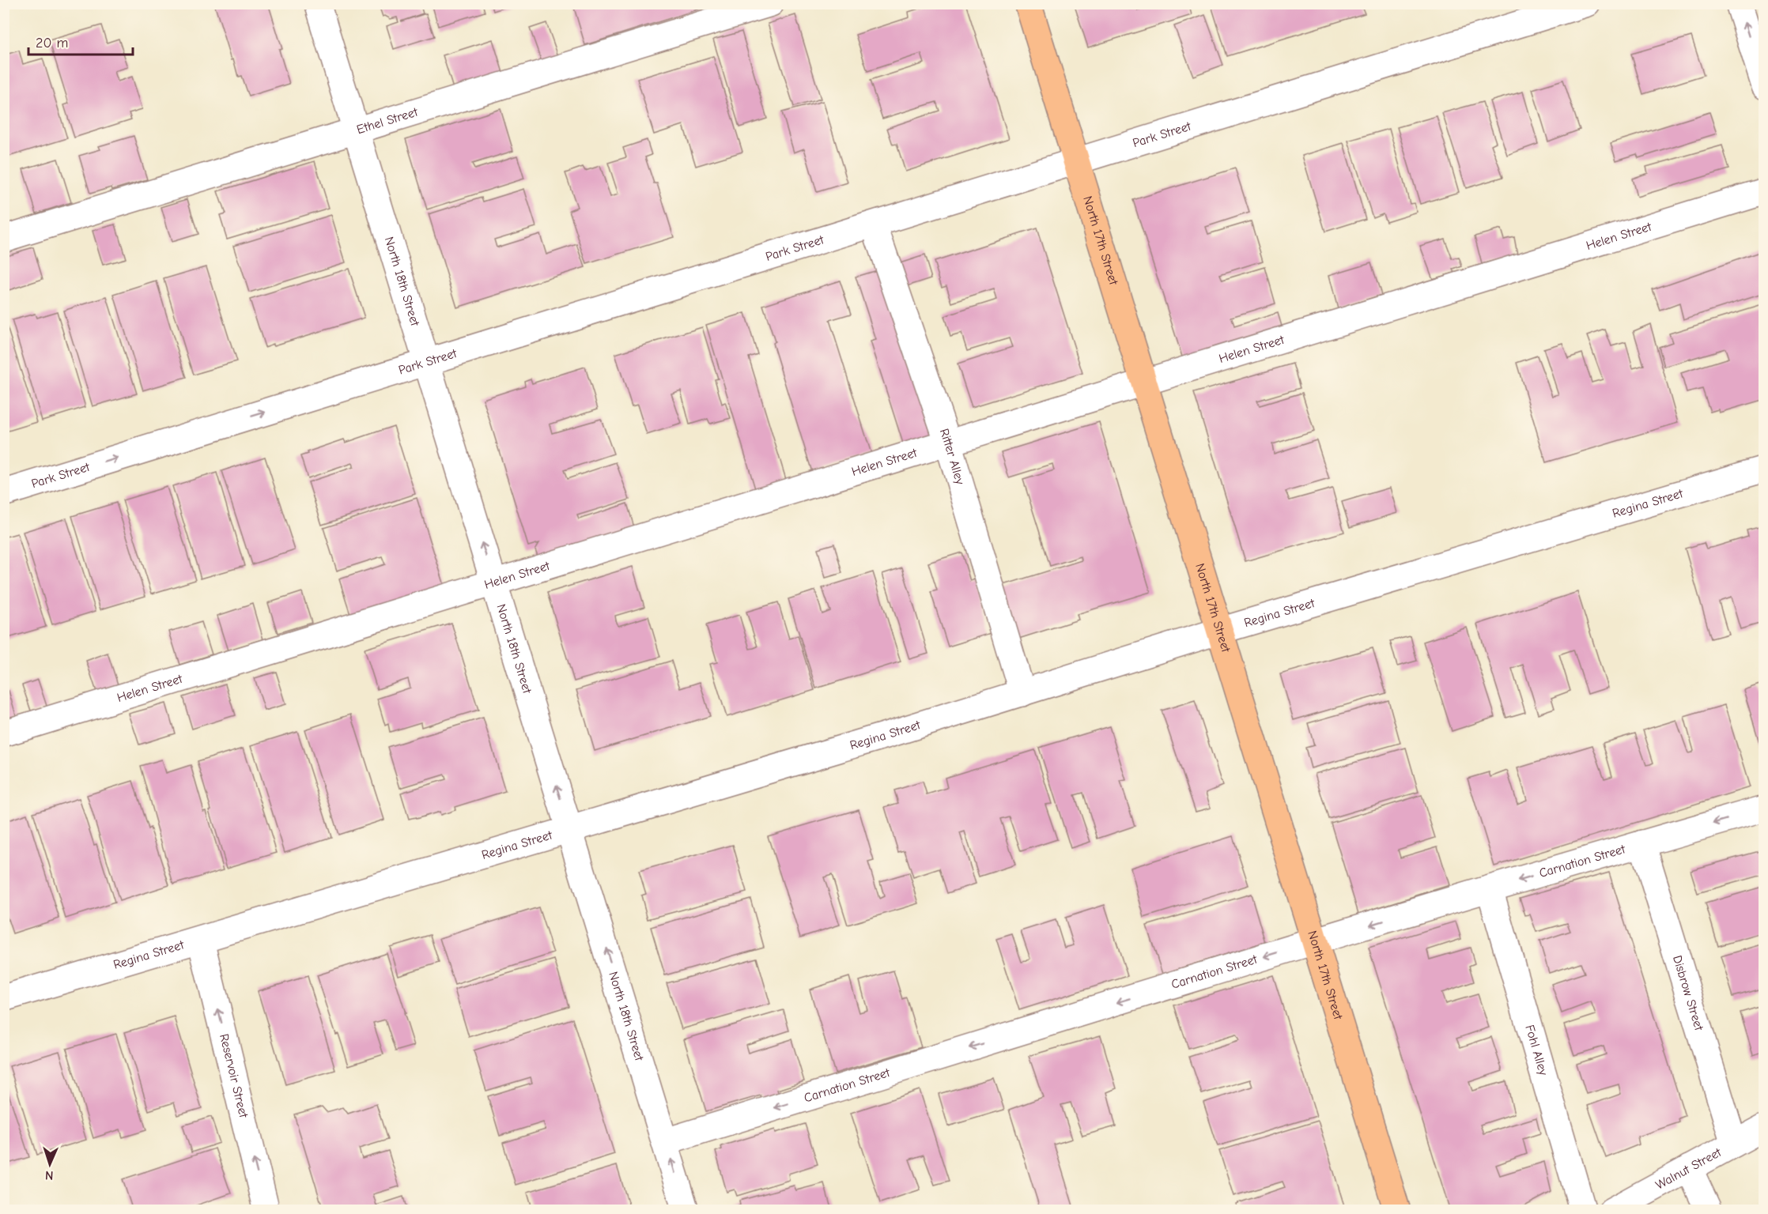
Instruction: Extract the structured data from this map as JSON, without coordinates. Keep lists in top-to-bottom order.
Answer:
{
  "streets": {
    "main road": ["North 17th Street"],
    "street": [
      "Ethel Street",
      "Park Street",
      "Helen Street",
      "North 18th Street",
      "Ritter Alley",
      "Regina Street",
      "Carnation Street",
      "Disbrow Street",
      "Fohl Alley",
      "Reservoir Street",
      "Walnut Street"
    ]
  },
  "crossings": [
    ["Ethel Street", "North 18th Street"],
    ["Park Street", "North 17th Street"],
    ["Park Street", "North 18th Street"],
    ["Park Street", "Ritter Alley"],
    ["Helen Street", "North 17th Street"],
    ["Helen Street", "North 18th Street"],
    ["Helen Street", "Ritter Alley"],
    ["North 17th Street", "Regina Street"],
    ["North 17th Street", "Carnation Street"],
    ["North 18th Street", "Regina Street"],
    ["North 18th Street", "Carnation Street"],
    ["Ritter Alley", "Regina Street"],
    ["Regina Street", "Reservoir Street"],
    ["Carnation Street", "Disbrow Street"],
    ["Carnation Street", "Fohl Alley"],
    ["Disbrow Street", "Walnut Street"]
  ],
  "one_way": ["North 18th Street", "Carnation Street", "Reservoir Street"],
  "scale_bar": "20 m",
  "north": "bottom"
}
